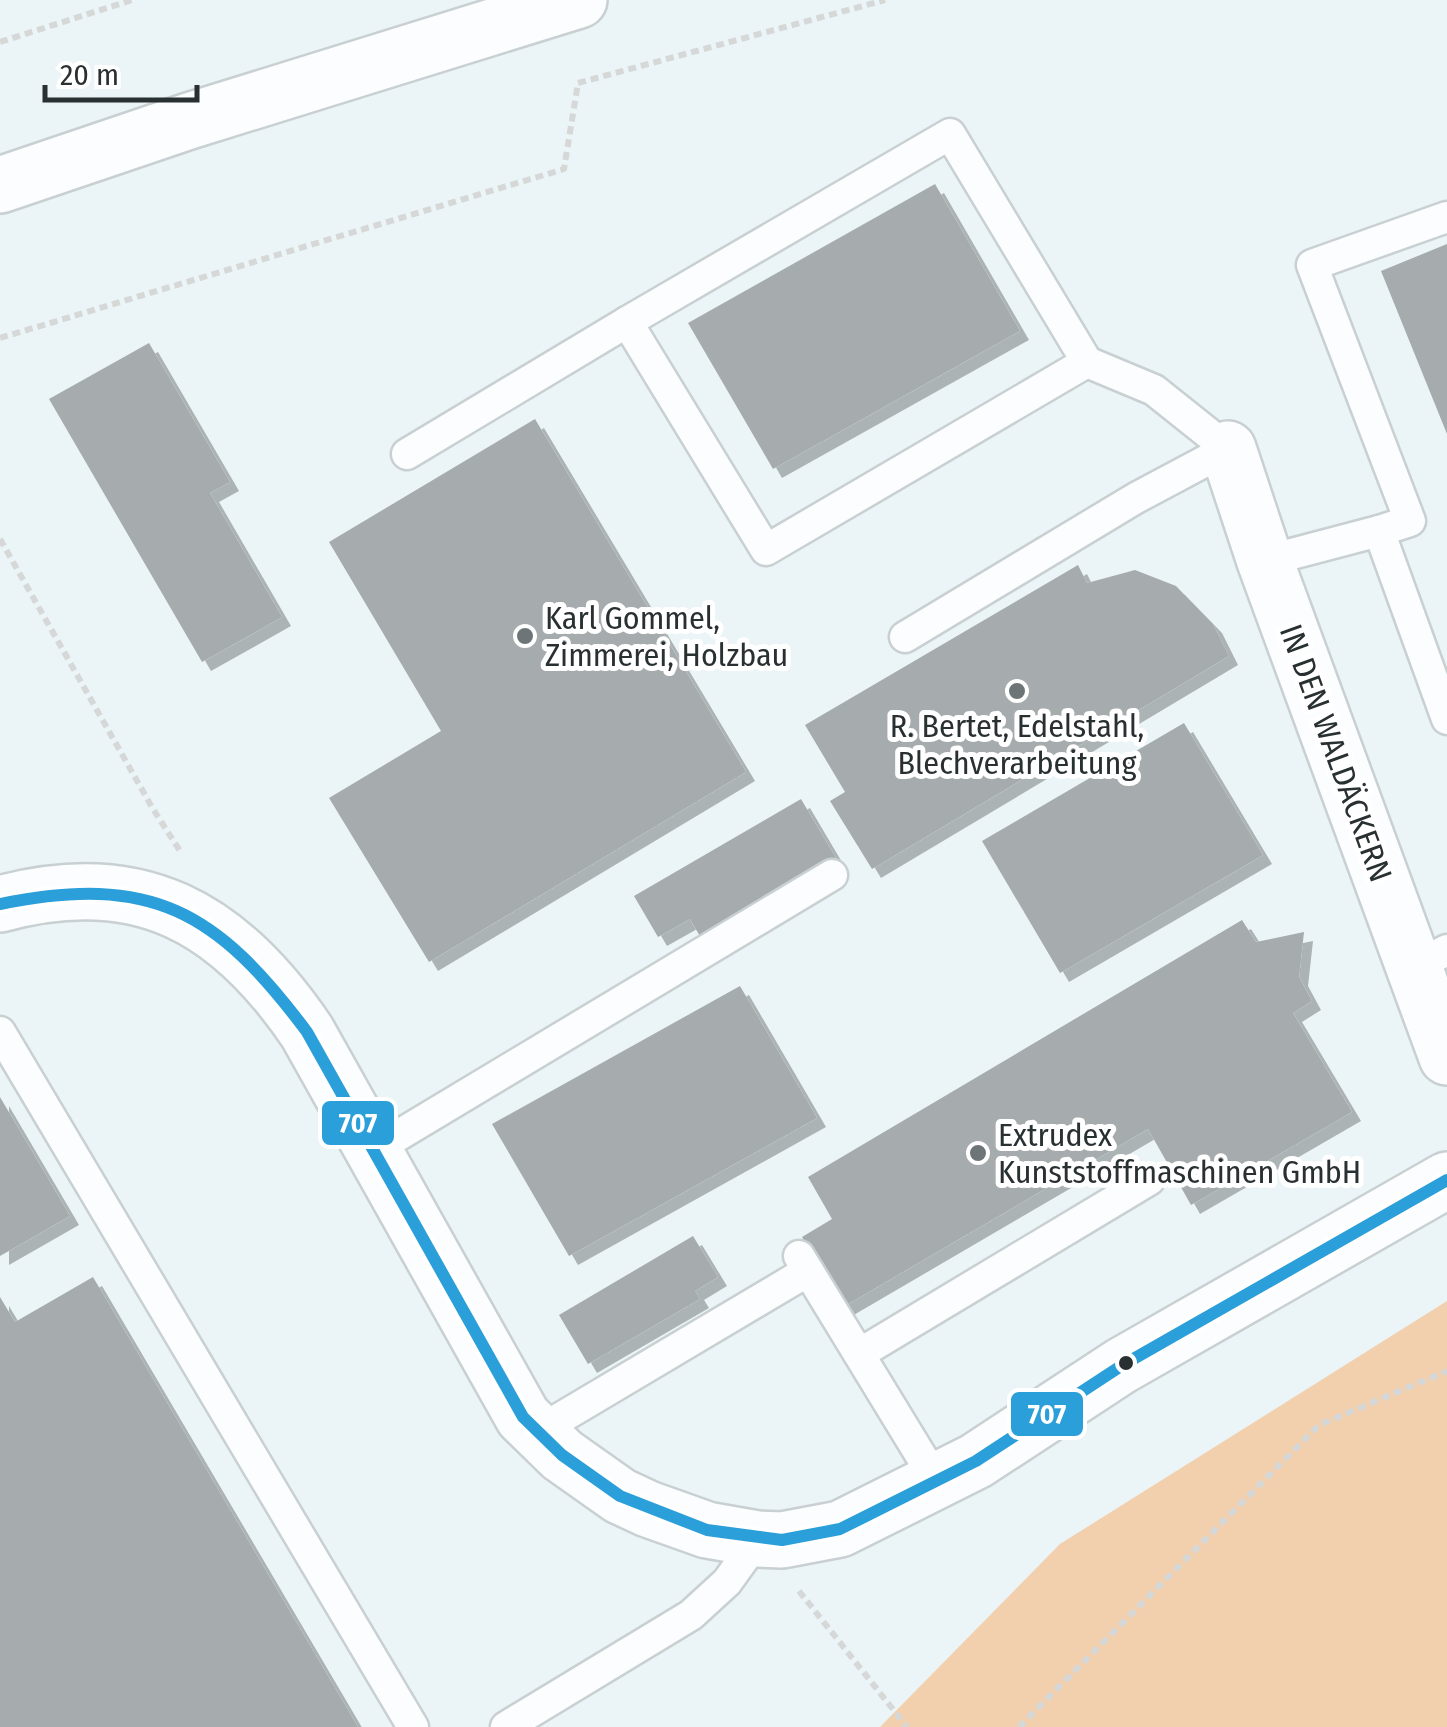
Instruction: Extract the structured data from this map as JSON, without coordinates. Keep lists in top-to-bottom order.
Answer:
{
  "streets": {
    "street": ["IN DEN WALDÄCKERN"]
  },
  "places": ["Karl Gommel, Zimmerei, Holzbau", "R. Bertet, Edelstahl, Blechverarbeitung", "Extrudex Kunststoffmaschinen GmbH"],
  "lines": ["transit line 707"],
  "scale_bar": "20 m"
}
